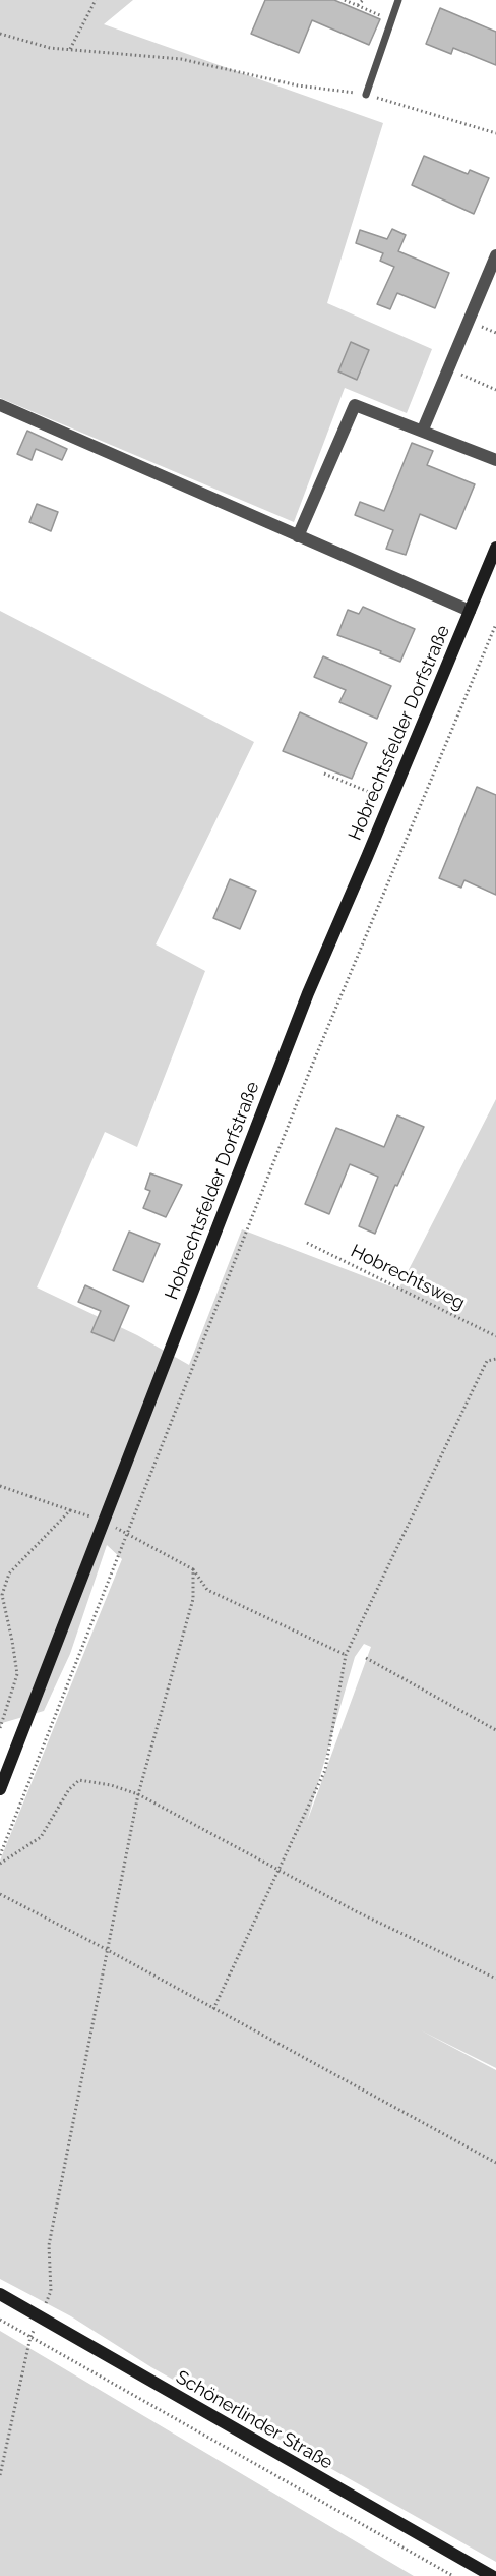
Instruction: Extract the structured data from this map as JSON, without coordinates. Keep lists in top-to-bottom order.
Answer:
{
  "streets": {
    "street": ["Hobrechtsfelder Dorfstraße", "Schönerlinder Straße"],
    "path": ["Hobrechtsweg"]
  }
}
